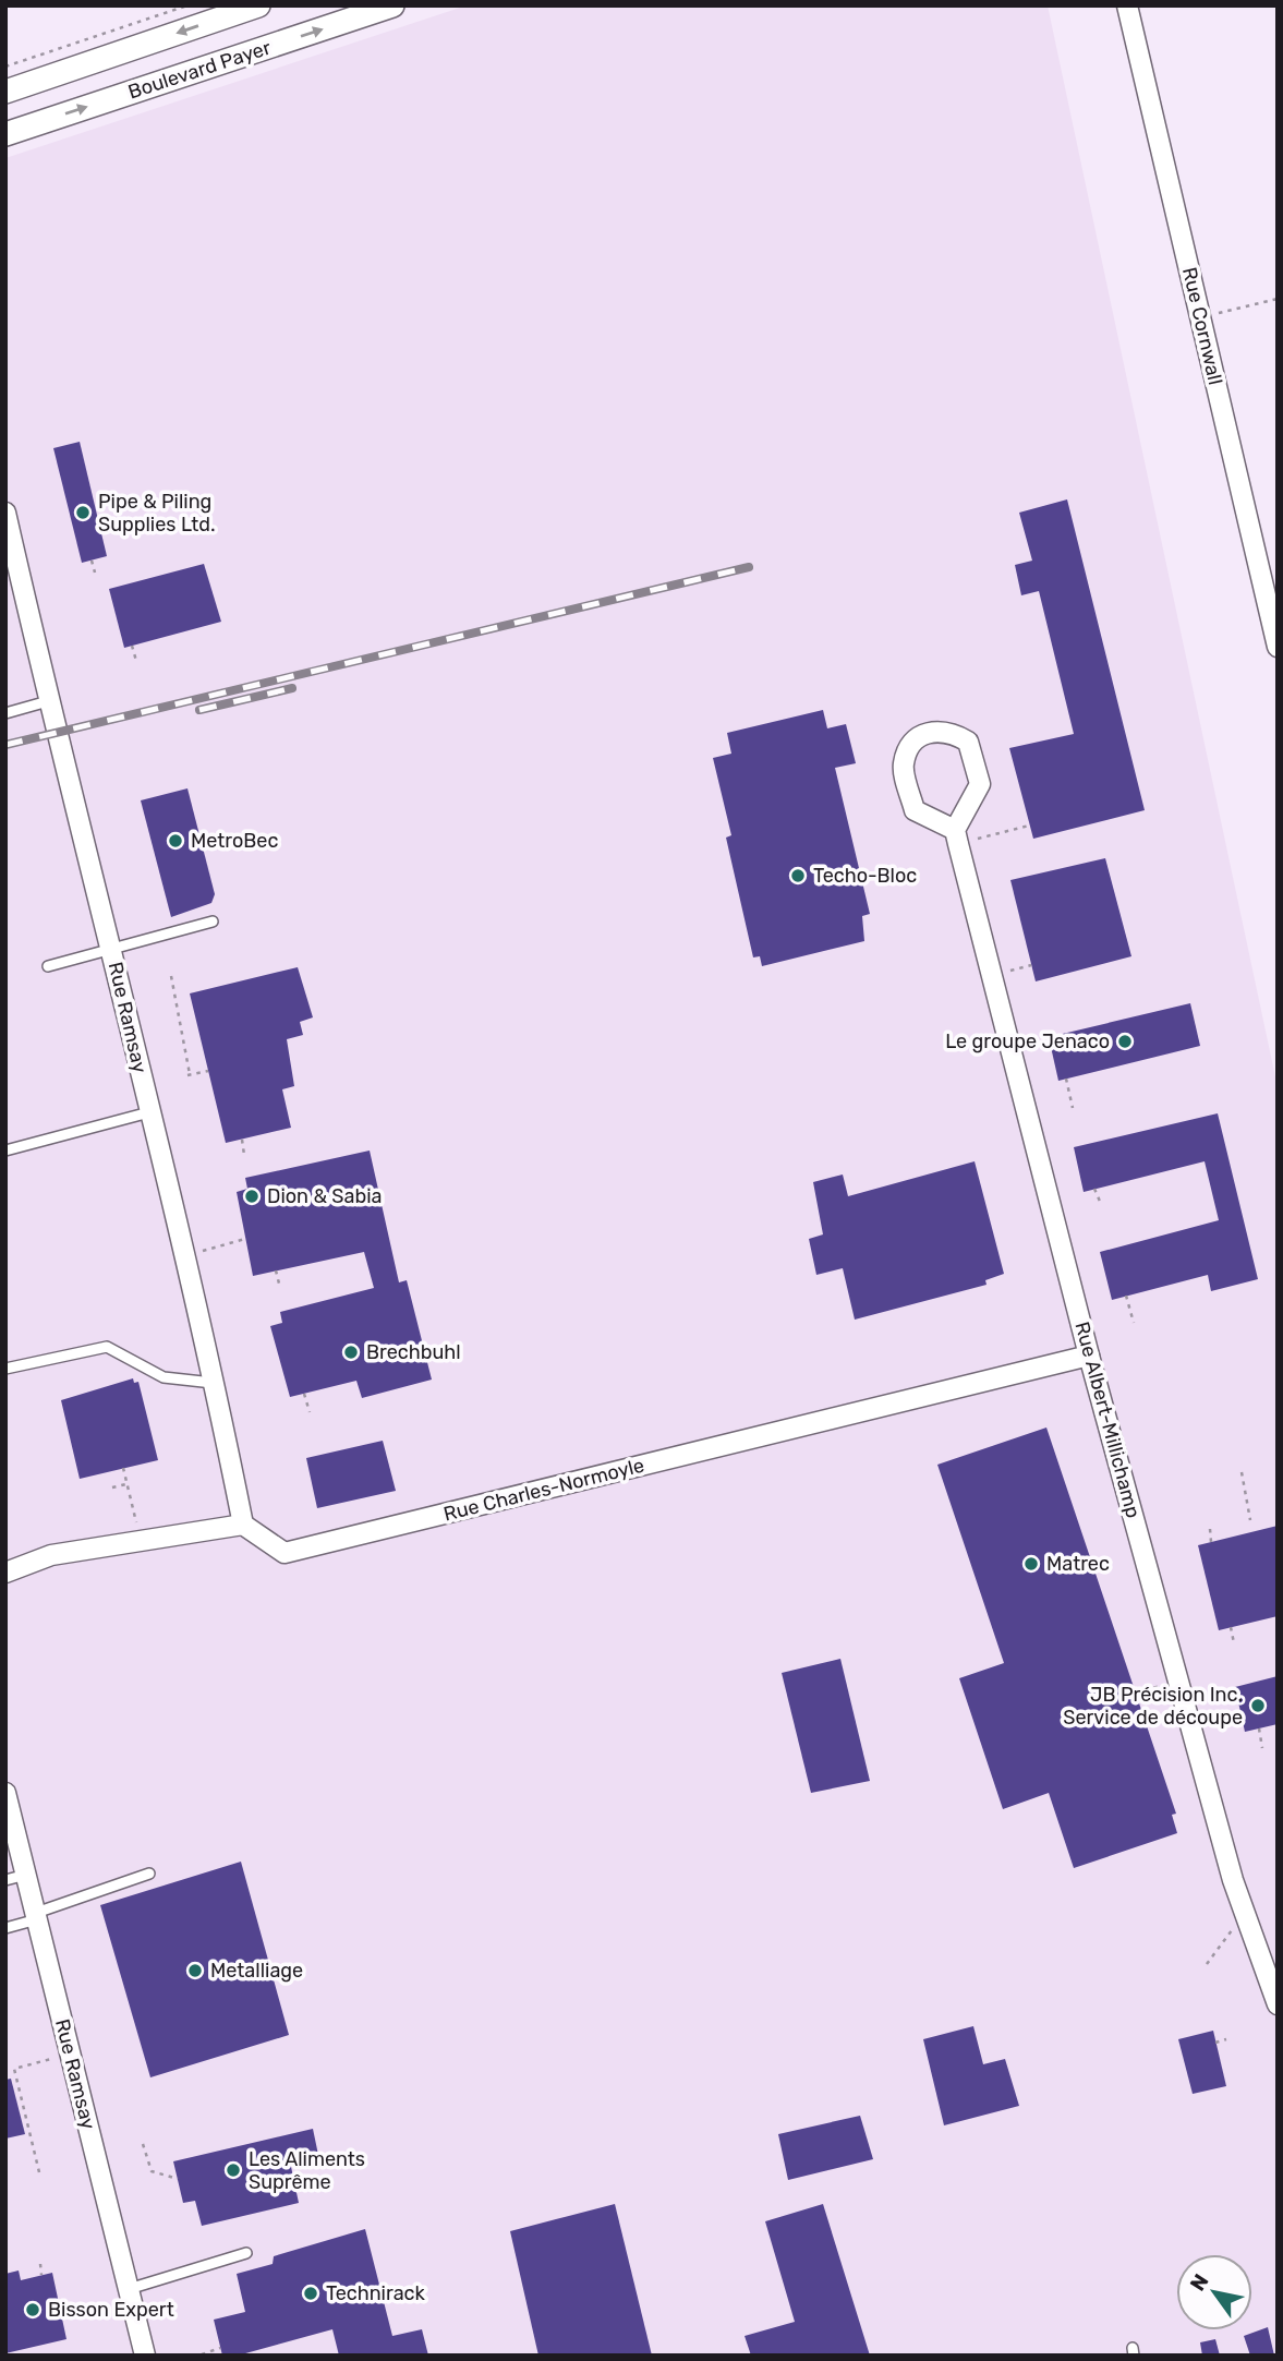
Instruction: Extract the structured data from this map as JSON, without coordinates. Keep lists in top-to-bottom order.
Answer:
{
  "streets": {
    "street": [
      "Boulevard Payer",
      "Rue Cornwall",
      "Rue Ramsay",
      "Rue Albert-Millichamp",
      "Rue Charles-Normoyle"
    ]
  },
  "crossings": [
    ["Rue Ramsay", "Rue Charles-Normoyle"],
    ["Rue Albert-Millichamp", "Rue Charles-Normoyle"]
  ],
  "places": [
    "Pipe & Piling Supplies Ltd.",
    "MetroBec",
    "Techo-Bloc",
    "Le groupe Jenaco",
    "Dion & Sabia",
    "Brechbuhl",
    "Matrec",
    "JB Précision Inc. Service de découpe",
    "Metalliage",
    "Les Aliments Suprême",
    "Technirack",
    "Bisson Expert"
  ],
  "north": "top left"
}
